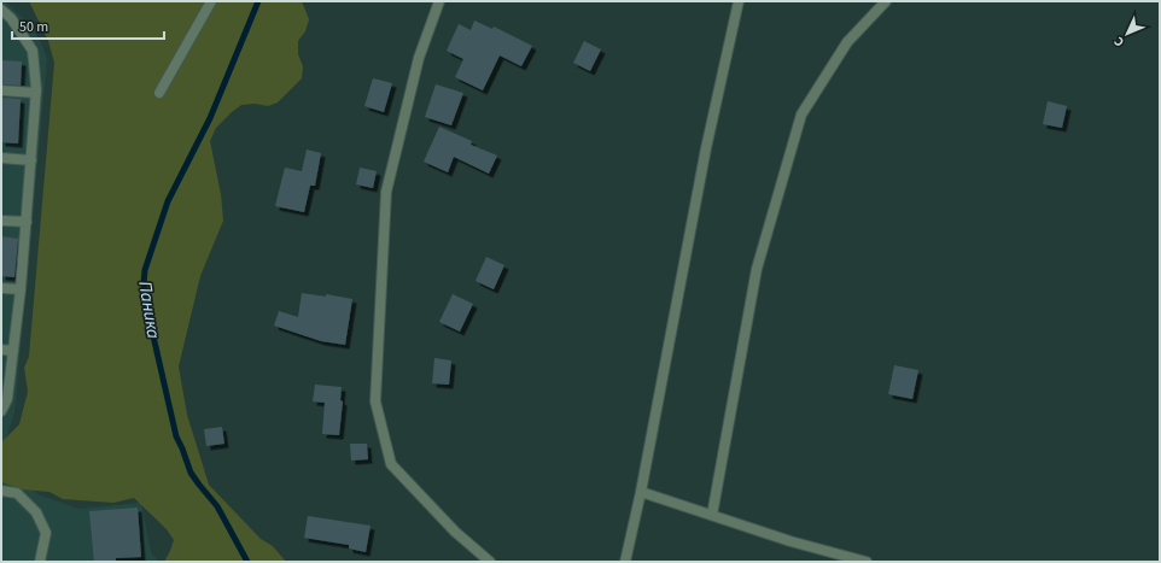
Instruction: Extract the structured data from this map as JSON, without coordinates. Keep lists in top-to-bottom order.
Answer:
{
  "water": ["Паника"],
  "scale_bar": "50 m",
  "north": "bottom left"
}
